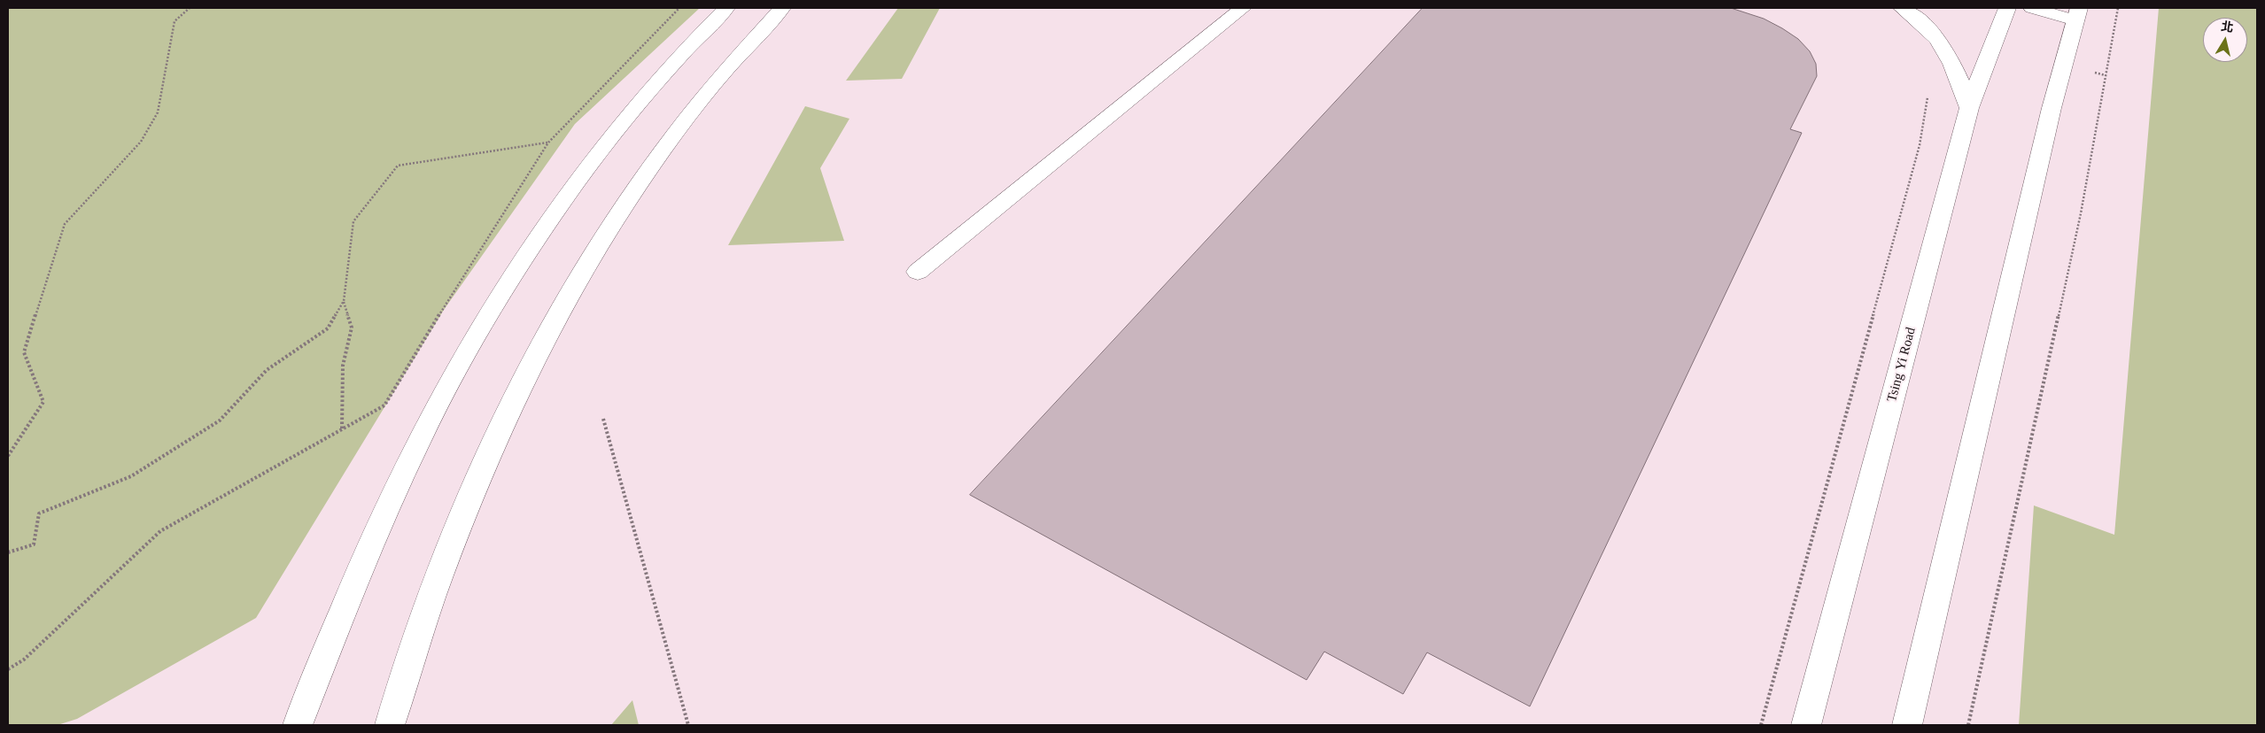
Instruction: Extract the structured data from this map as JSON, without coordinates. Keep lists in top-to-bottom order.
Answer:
{
  "streets": {
    "main road": ["Tsing Yi Road"]
  },
  "north": "top"
}
